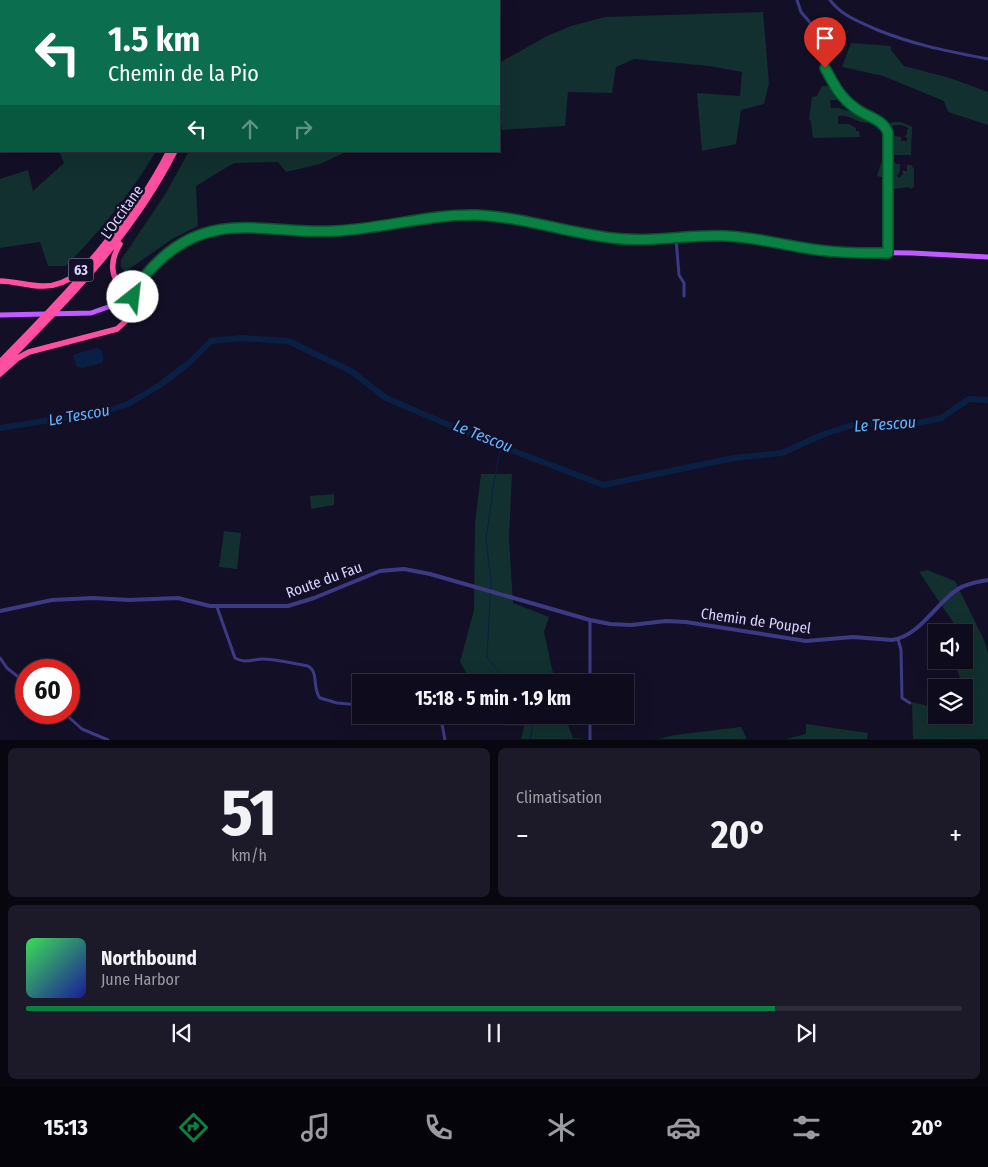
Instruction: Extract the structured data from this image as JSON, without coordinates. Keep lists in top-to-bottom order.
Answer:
{
  "streets": {
    "highway": ["L'Occitane", "63"],
    "street": ["Route du Fau", "Chemin de Poupel"]
  },
  "crossings": [
    ["L'Occitane", "63"],
    ["Route du Fau", "Chemin de Poupel"]
  ],
  "water": ["Le Tescou"],
  "page": {
    "turn": ["1.5 km", "Chemin de la Pio"],
    "limit": "60",
    "trip": "15:18 · 5 min · 1.9 km",
    "tile": [
      ["51", "km/h"],
      "Climatisation"
    ],
    "heat": ["−", "20°", "+"],
    "song": ["Northbound", "June Harbor"],
    "tabs": ["15:13", "20°"]
  }
}
